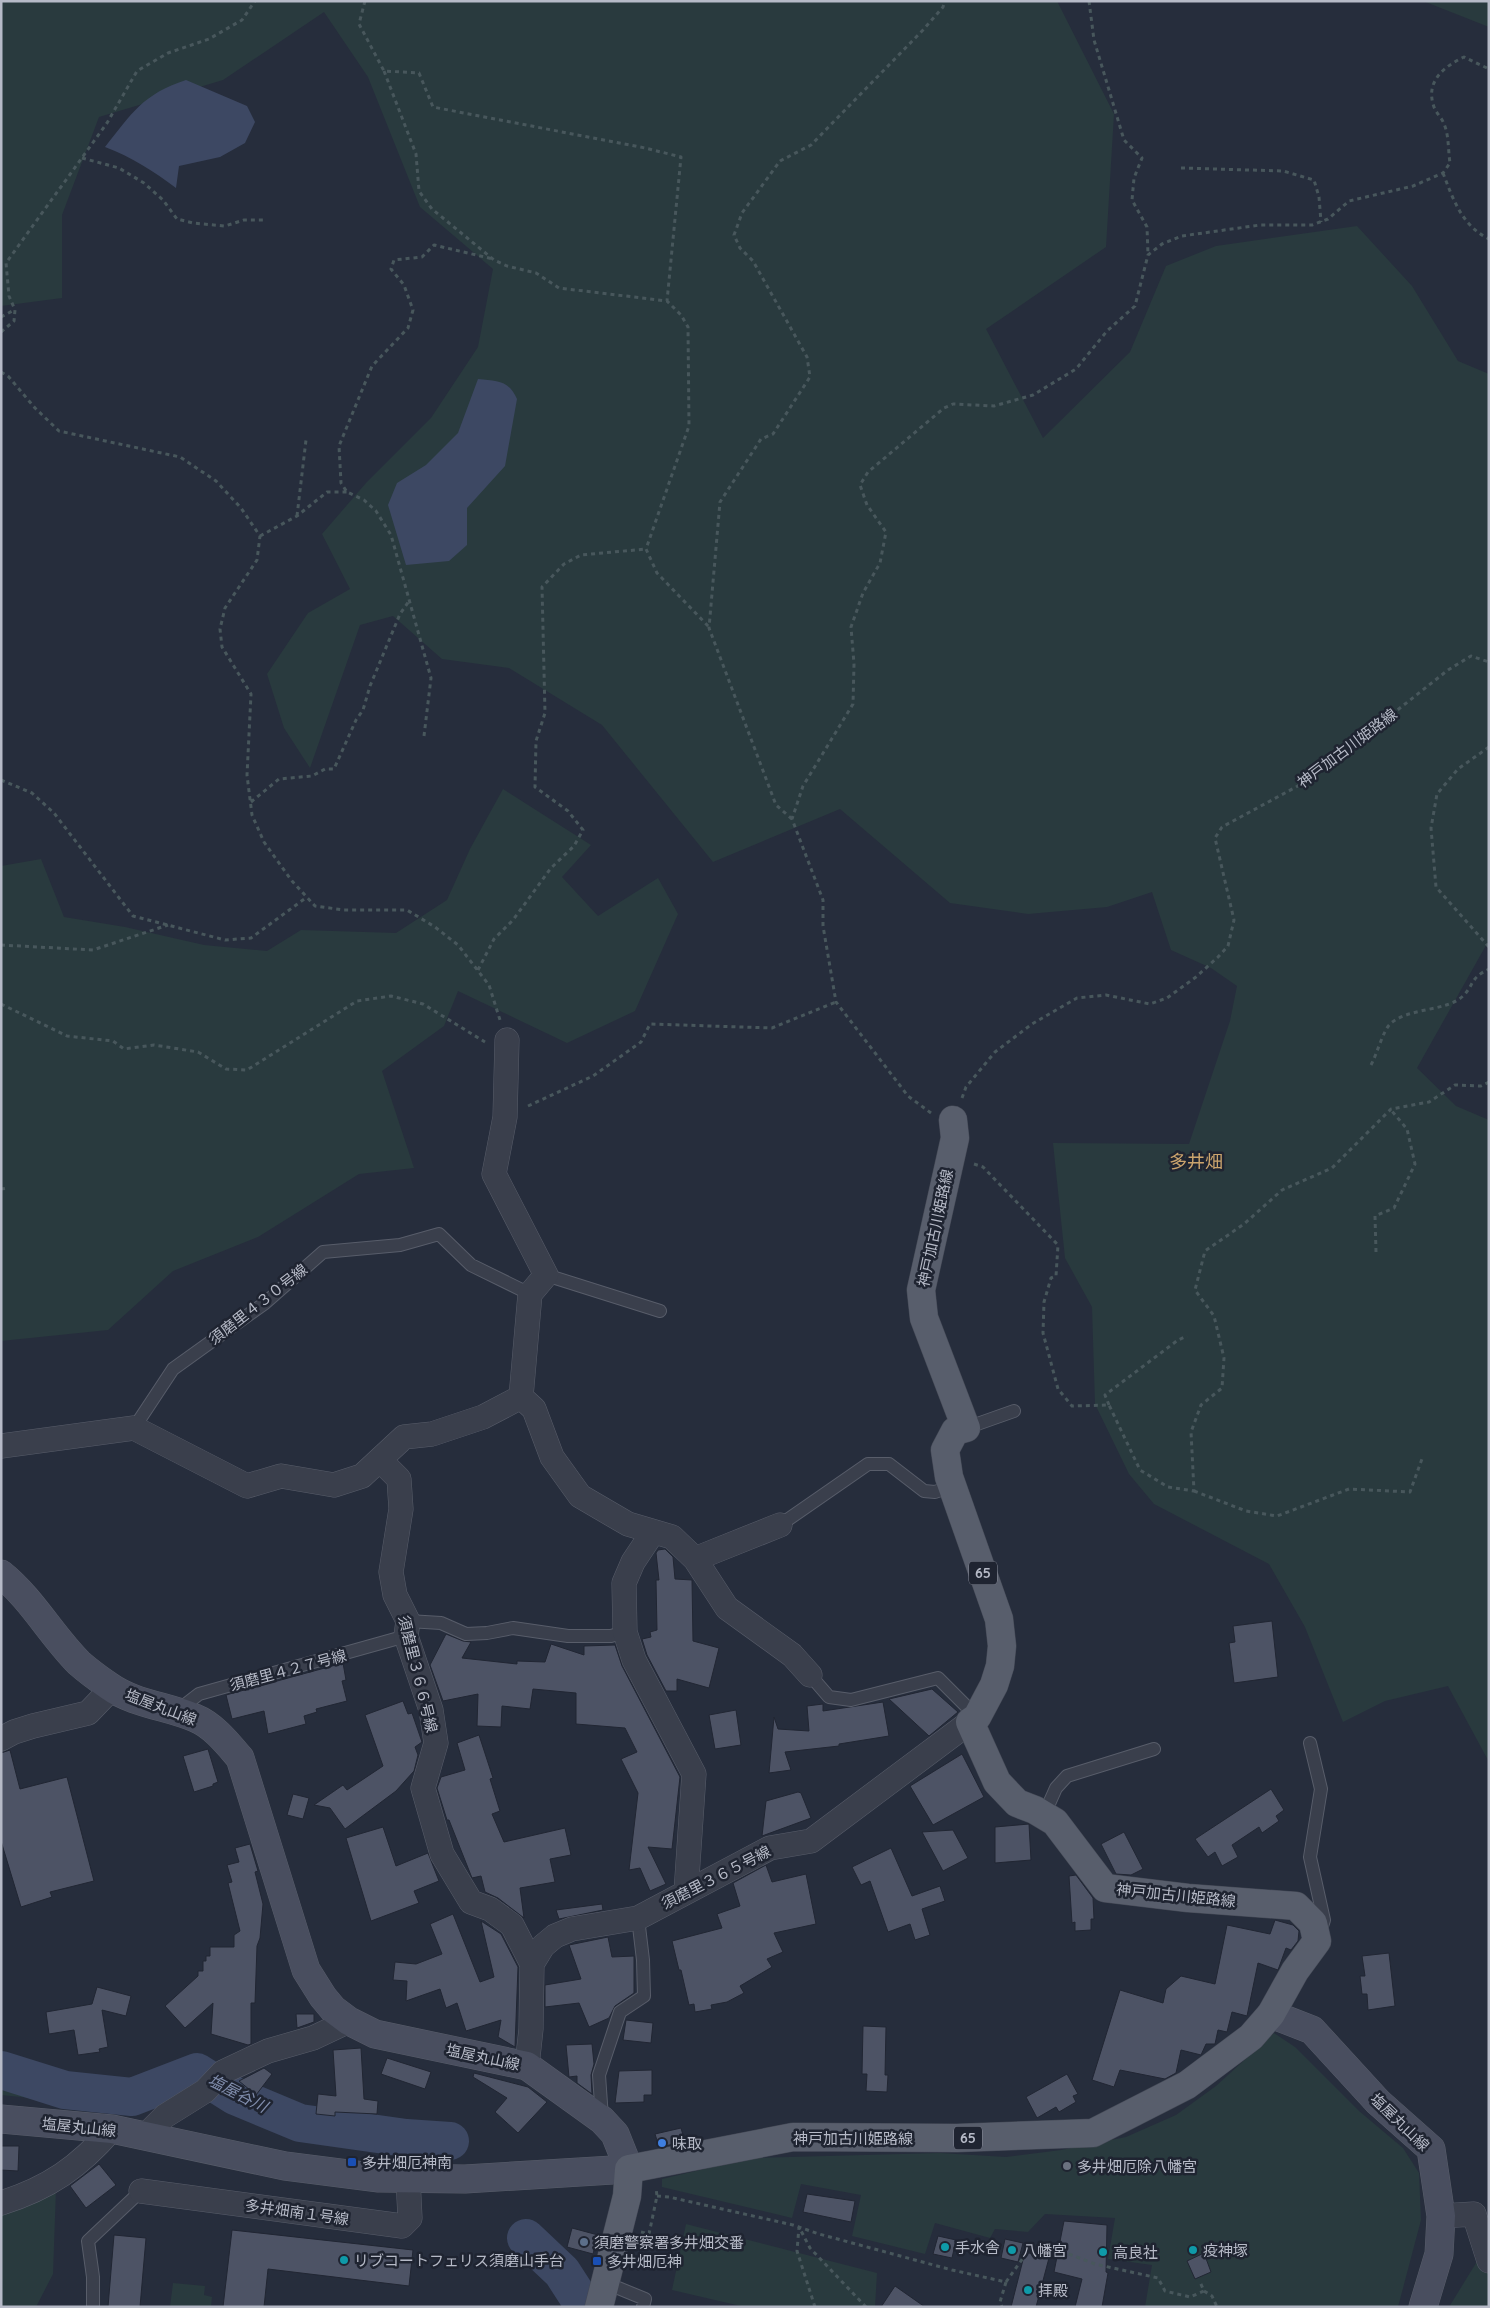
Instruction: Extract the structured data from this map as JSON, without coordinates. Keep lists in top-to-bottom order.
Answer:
{
  "streets": {
    "main road": ["神戸加古川姫路線", "65"],
    "street": [
      "須磨里３６６号線",
      "塩屋丸山線",
      "須磨里３６５号線",
      "多井畑南１号線"
    ],
    "lane": ["須磨里４３０号線", "須磨里４２７号線"]
  },
  "crossings": [
    ["神戸加古川姫路線", "65"],
    ["神戸加古川姫路線", "塩屋丸山線"],
    ["神戸加古川姫路線", "須磨里３６５号線"],
    ["65", "須磨里３６５号線"],
    ["須磨里４２７号線", "須磨里３６６号線"],
    ["須磨里４２７号線", "塩屋丸山線"],
    ["須磨里３６６号線", "塩屋丸山線"],
    ["須磨里３６６号線", "須磨里３６５号線"],
    ["塩屋丸山線", "多井畑南１号線"]
  ],
  "districts": ["多井畑"],
  "water": ["塩屋谷川"],
  "places": {
    "other": [
      "味取",
      "多井畑厄除八幡宮",
      "須磨警察署多井畑交番",
      "手水舎",
      "八幡宮",
      "疫神塚",
      "高良社",
      "リブコートフェリス須磨山手台",
      "拝殿"
    ],
    "transit": ["多井畑厄神南", "多井畑厄神"]
  }
}
